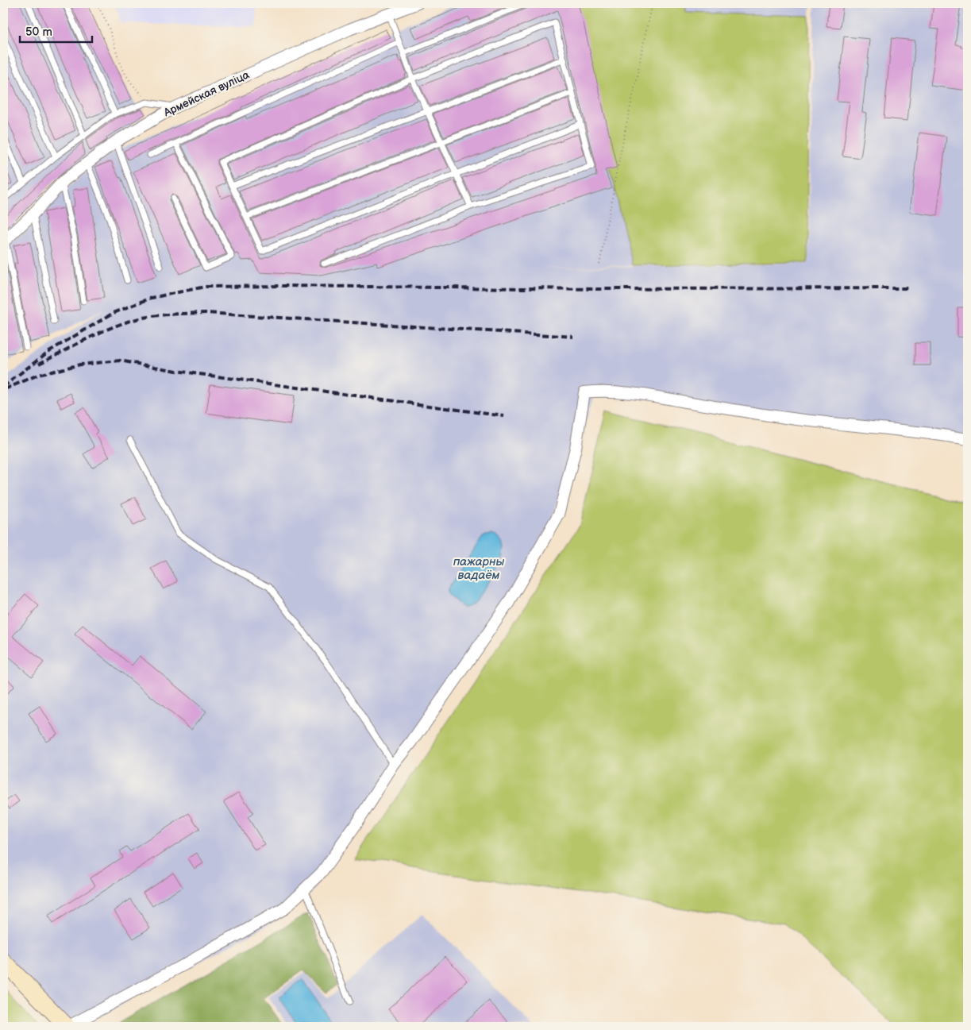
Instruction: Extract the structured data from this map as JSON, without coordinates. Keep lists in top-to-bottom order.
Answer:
{
  "streets": {
    "street": ["Армейская вуліца"]
  },
  "water": ["пажарны вадаём"],
  "scale_bar": "50 m"
}
